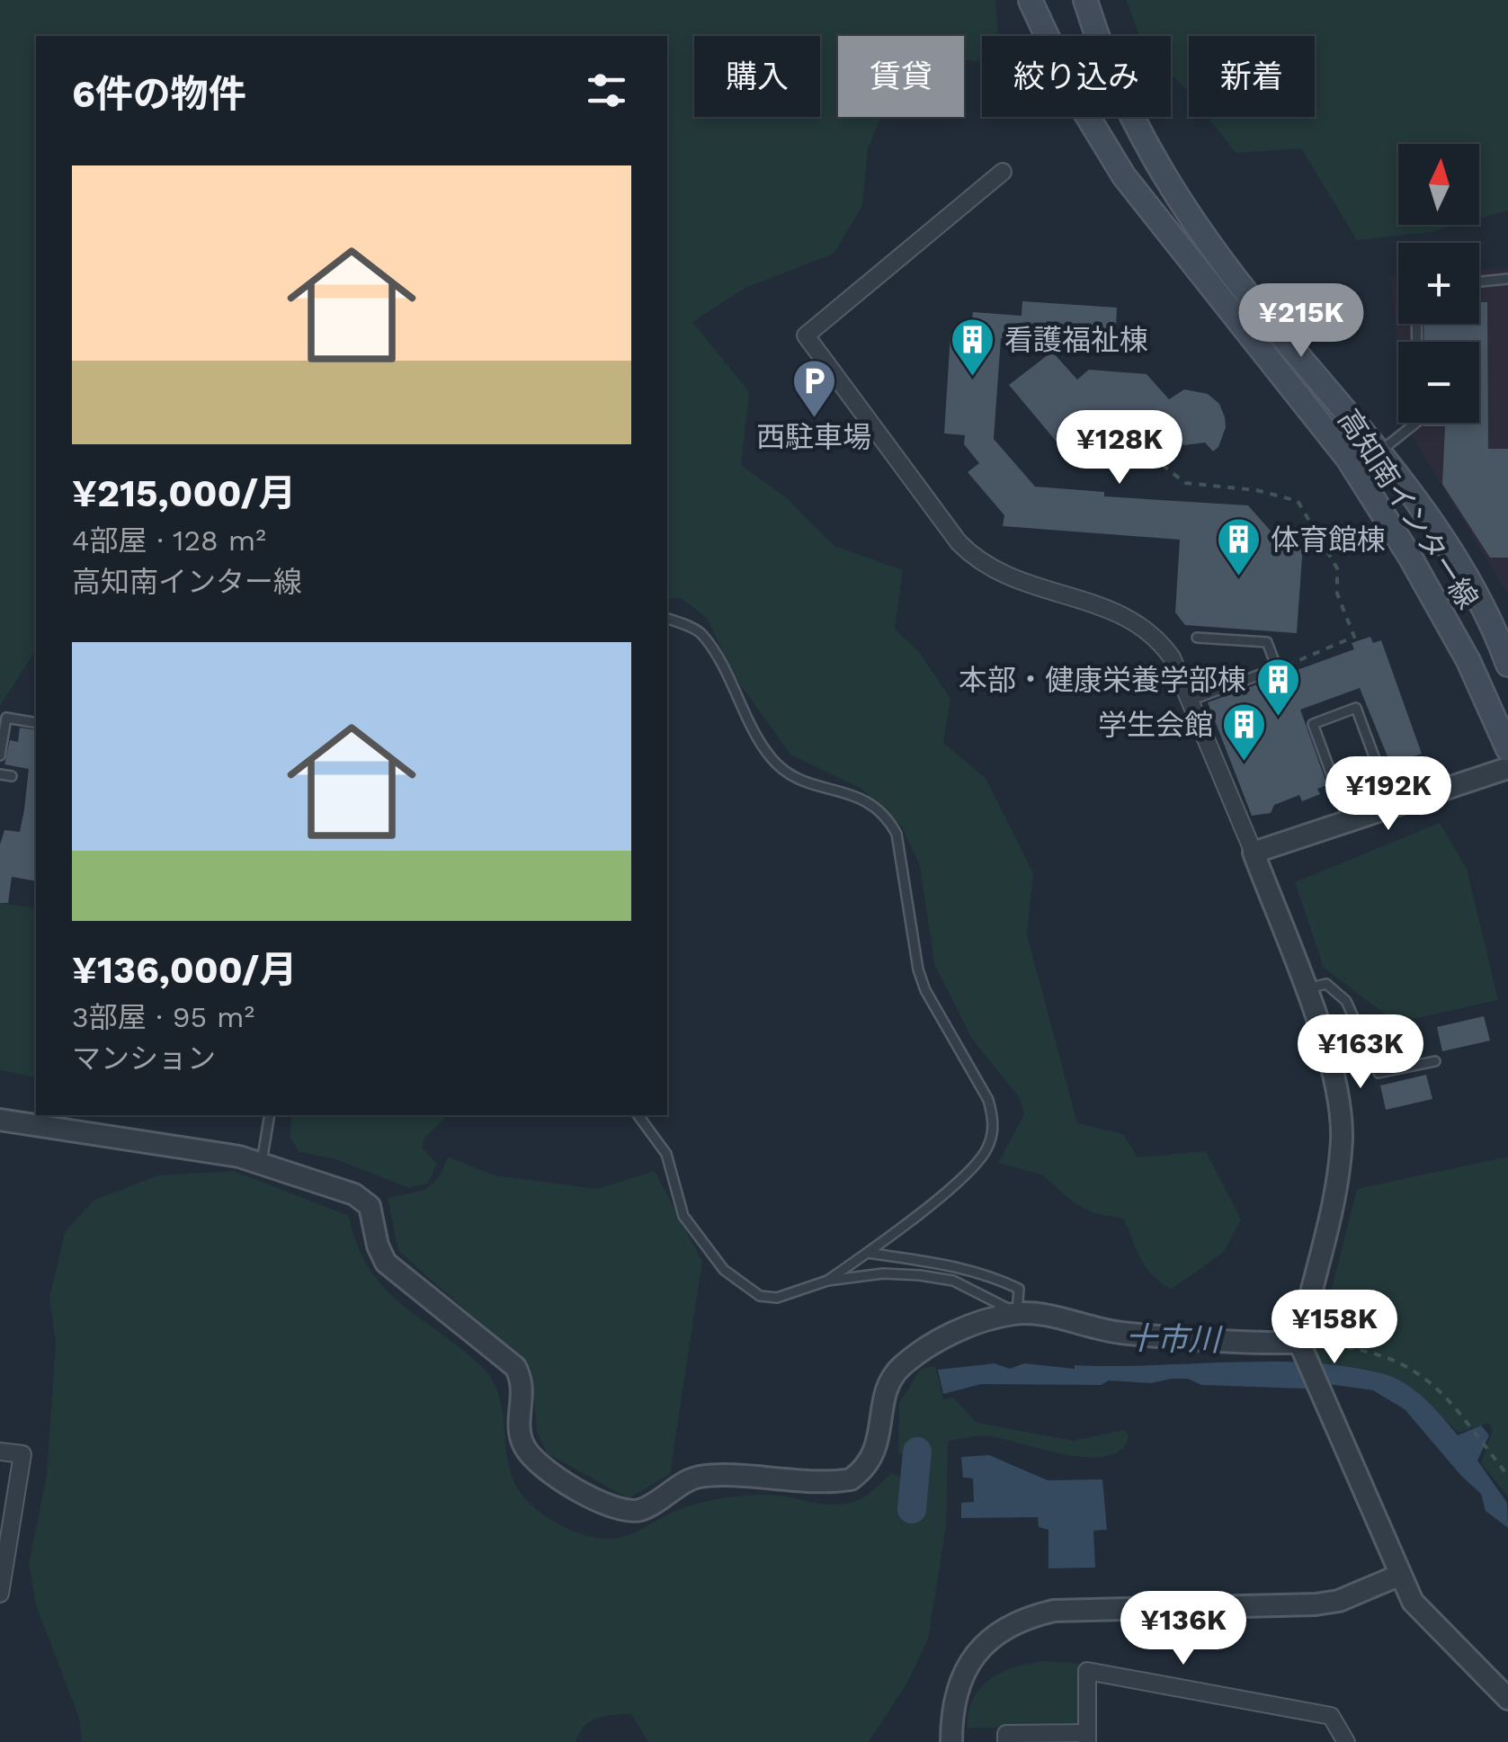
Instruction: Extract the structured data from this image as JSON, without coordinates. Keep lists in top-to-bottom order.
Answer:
{
  "streets": {
    "main road": ["高知南インター線"]
  },
  "water": ["十市川"],
  "places": {
    "building": [
      "看護福祉棟",
      "体育館棟",
      "本部・健康栄養学部棟",
      "学生会館"
    ],
    "parking": ["西駐車場"]
  },
  "north": "top",
  "page": {
    "chip": [
      "購入",
      "賃貸",
      "絞り込み",
      "新着"
    ],
    "heading": "6件の物件",
    "map_buttons": ["+", "−"],
    "list": [
      {
        "name": "¥215,000/月",
        "note": "4部屋 · 128 m² · 高知南インター線"
      },
      {
        "name": "¥136,000/月",
        "note": "3部屋 · 95 m² · マンション"
      }
    ],
    "price": [
      "¥215K",
      "¥128K",
      "¥192K",
      "¥163K",
      "¥158K",
      "¥136K"
    ]
  }
}
